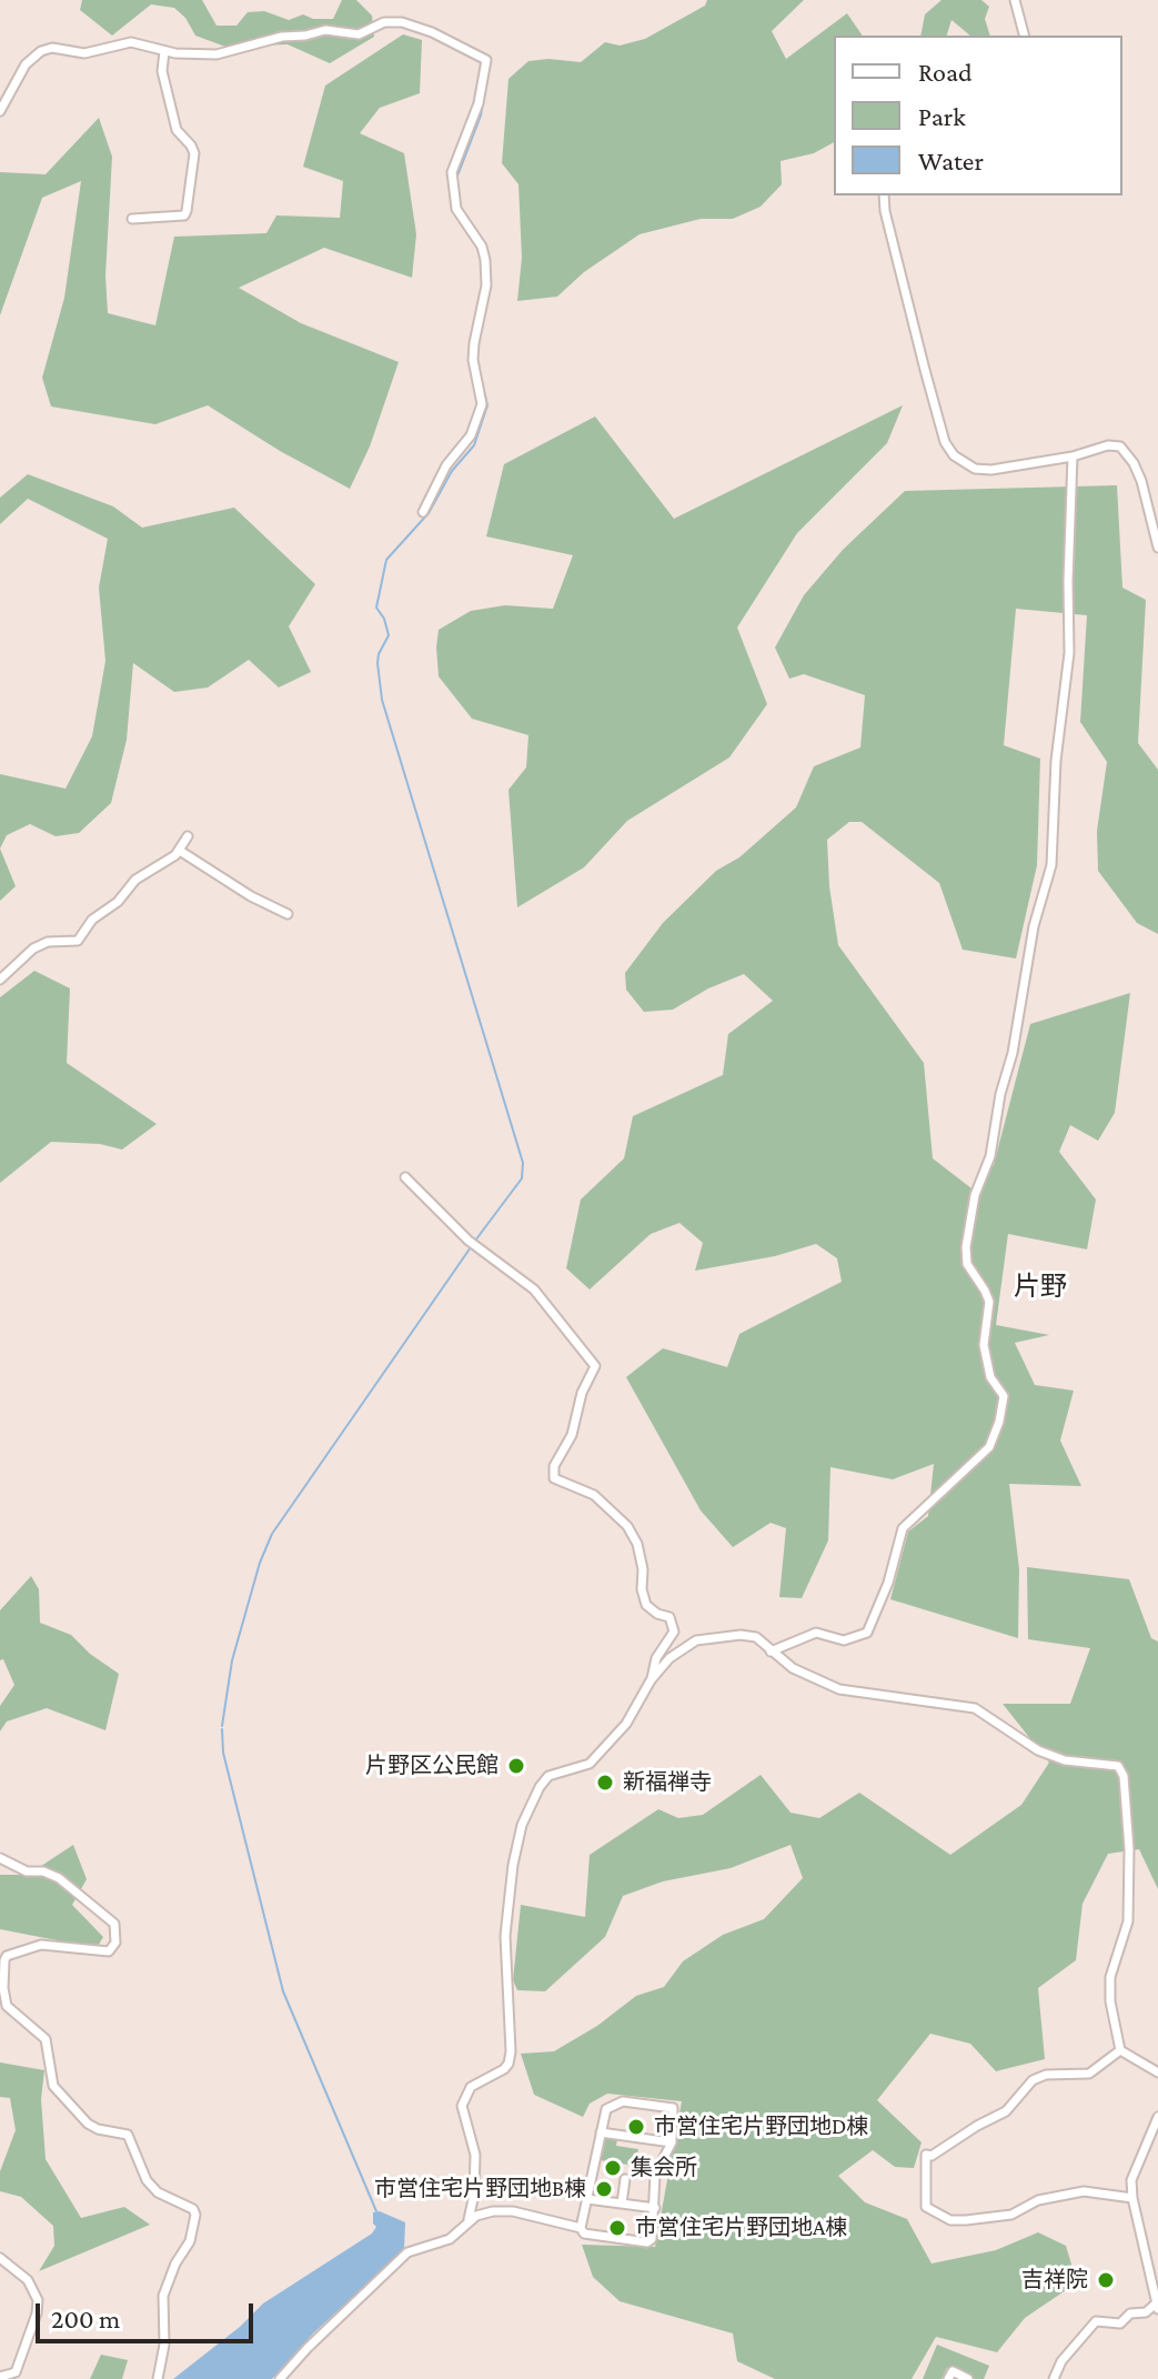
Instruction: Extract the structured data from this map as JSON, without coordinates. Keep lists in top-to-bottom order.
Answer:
{
  "districts": ["片野"],
  "places": [
    "片野区公民館",
    "新福禅寺",
    "市営住宅片野団地D棟",
    "集会所",
    "市営住宅片野団地B棟",
    "市営住宅片野団地A棟",
    "吉祥院"
  ],
  "legend": ["Road", "Park", "Water"],
  "scale_bar": "200 m"
}
